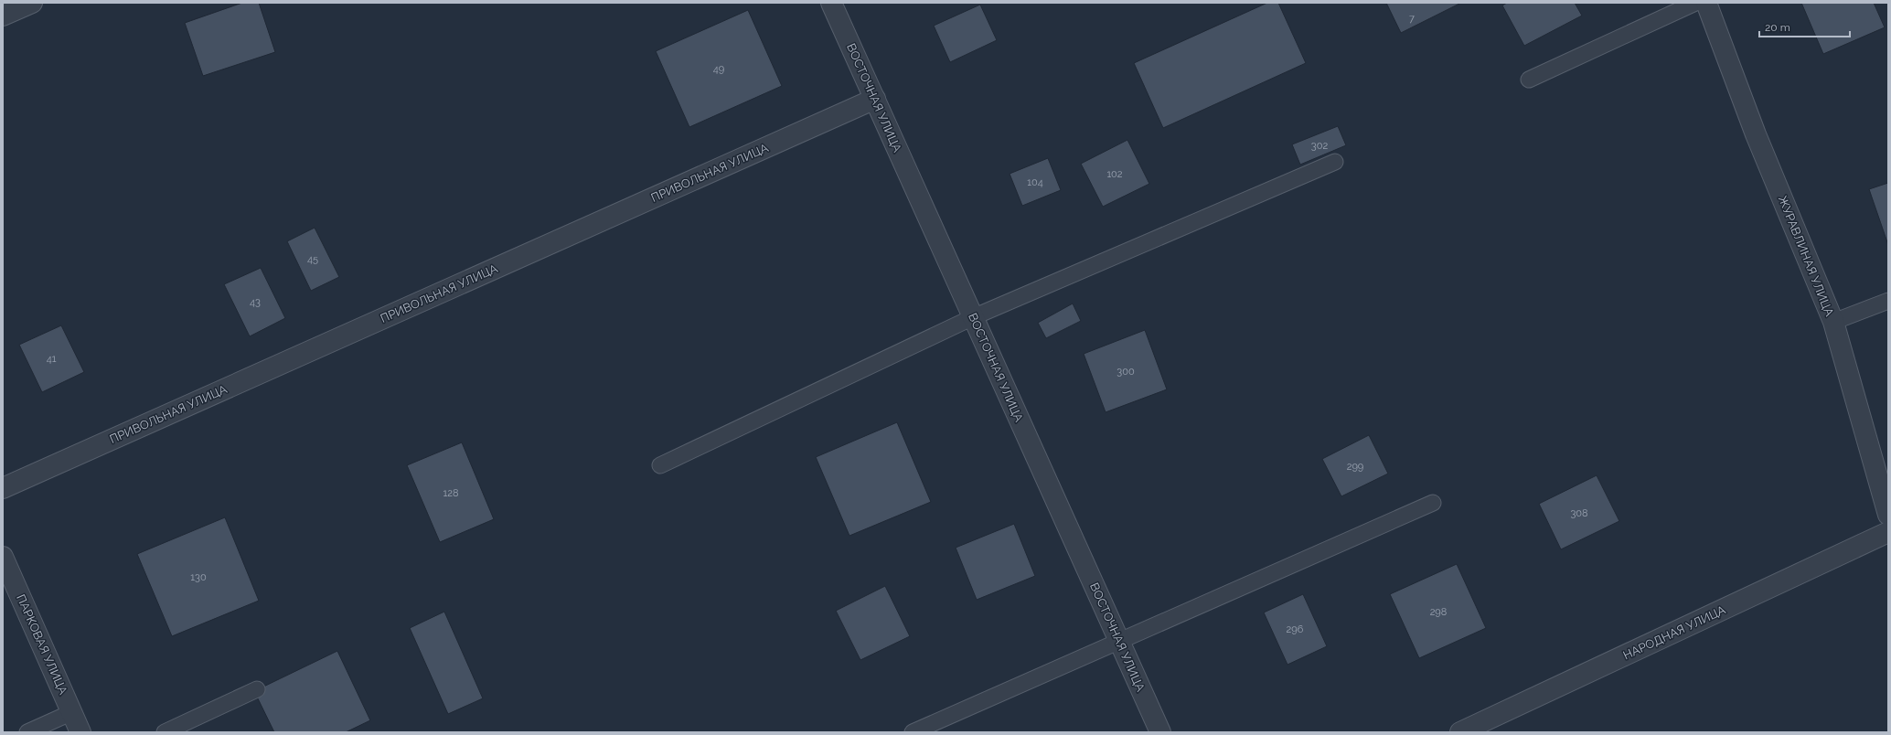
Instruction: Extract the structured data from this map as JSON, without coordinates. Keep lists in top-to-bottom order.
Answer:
{
  "streets": {
    "street": [
      "ВОСТОЧНАЯ УЛИЦА",
      "ПРИВОЛЬНАЯ УЛИЦА",
      "ЖУРАВЛИНАЯ УЛИЦА",
      "НАРОДНАЯ УЛИЦА",
      "ПАРКОВАЯ УЛИЦА"
    ]
  },
  "crossings": [
    ["ВОСТОЧНАЯ УЛИЦА", "ПРИВОЛЬНАЯ УЛИЦА"]
  ],
  "house_numbers": [
    "7",
    "49",
    "302",
    "102",
    "104",
    "45",
    "43",
    "41",
    "300",
    "299",
    "128",
    "308",
    "130",
    "298",
    "296"
  ],
  "scale_bar": "20 m"
}
